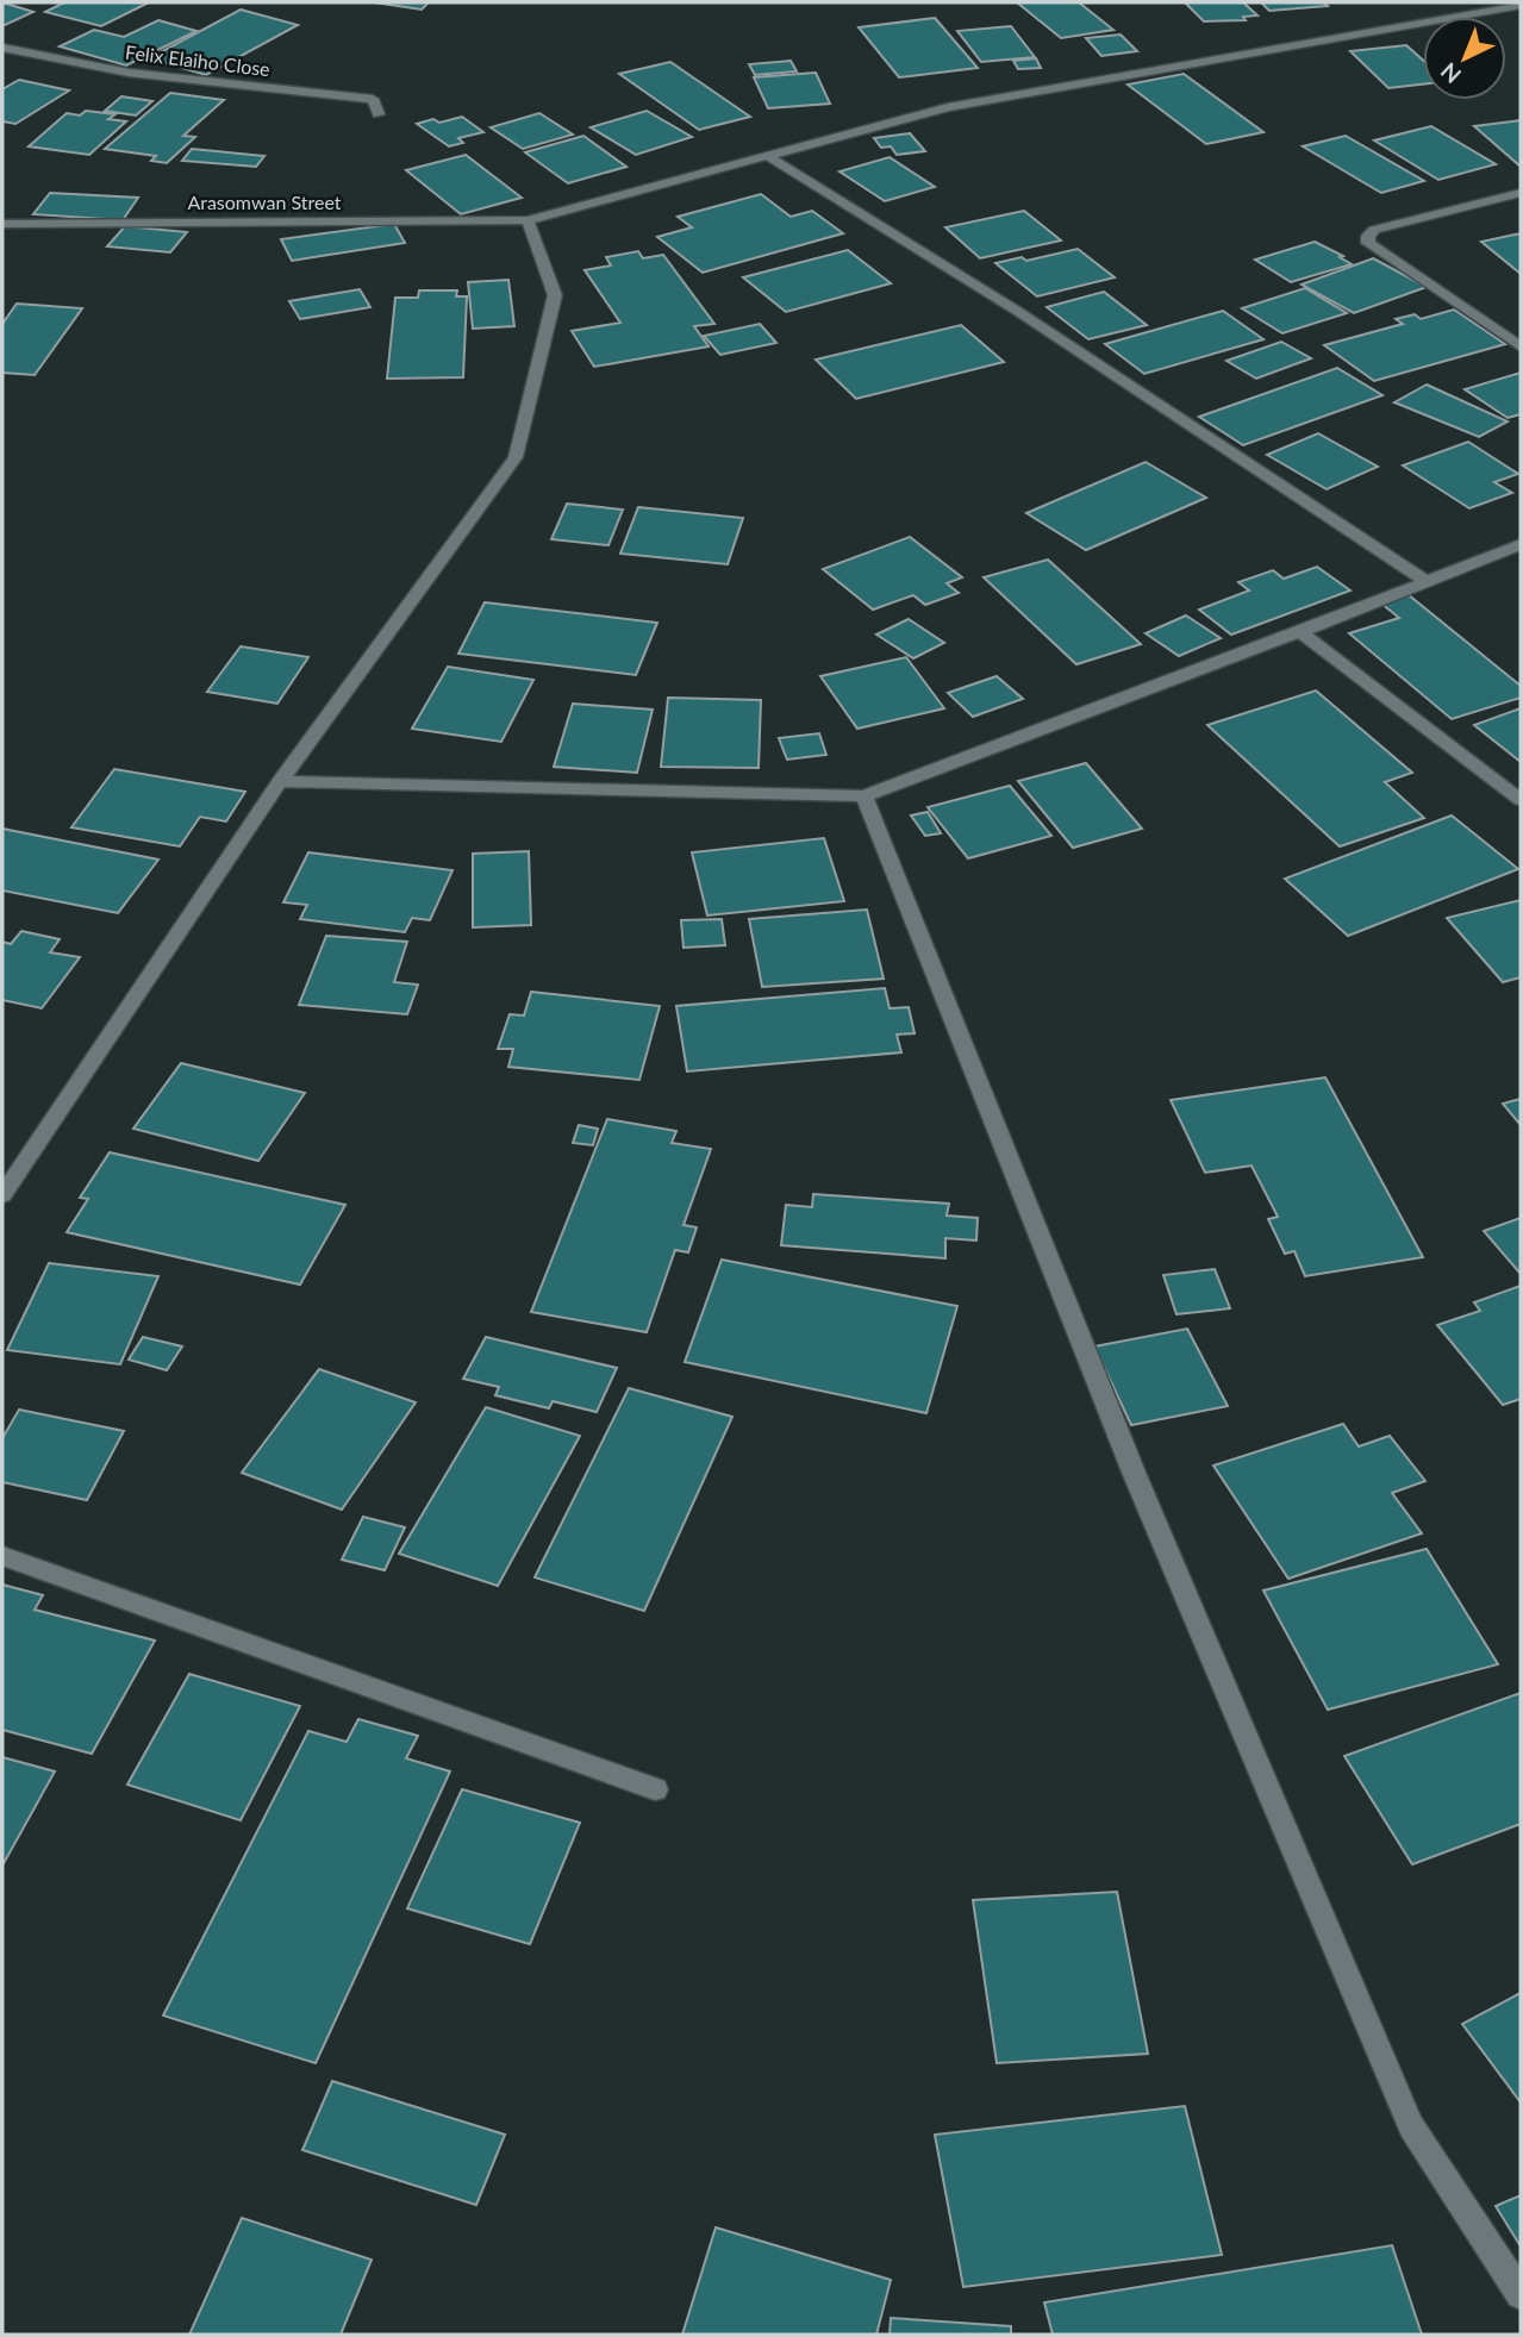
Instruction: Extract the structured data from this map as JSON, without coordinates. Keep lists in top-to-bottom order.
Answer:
{
  "streets": {
    "street": ["Felix Elaiho Close", "Arasomwan Street"]
  },
  "north": "bottom left"
}
